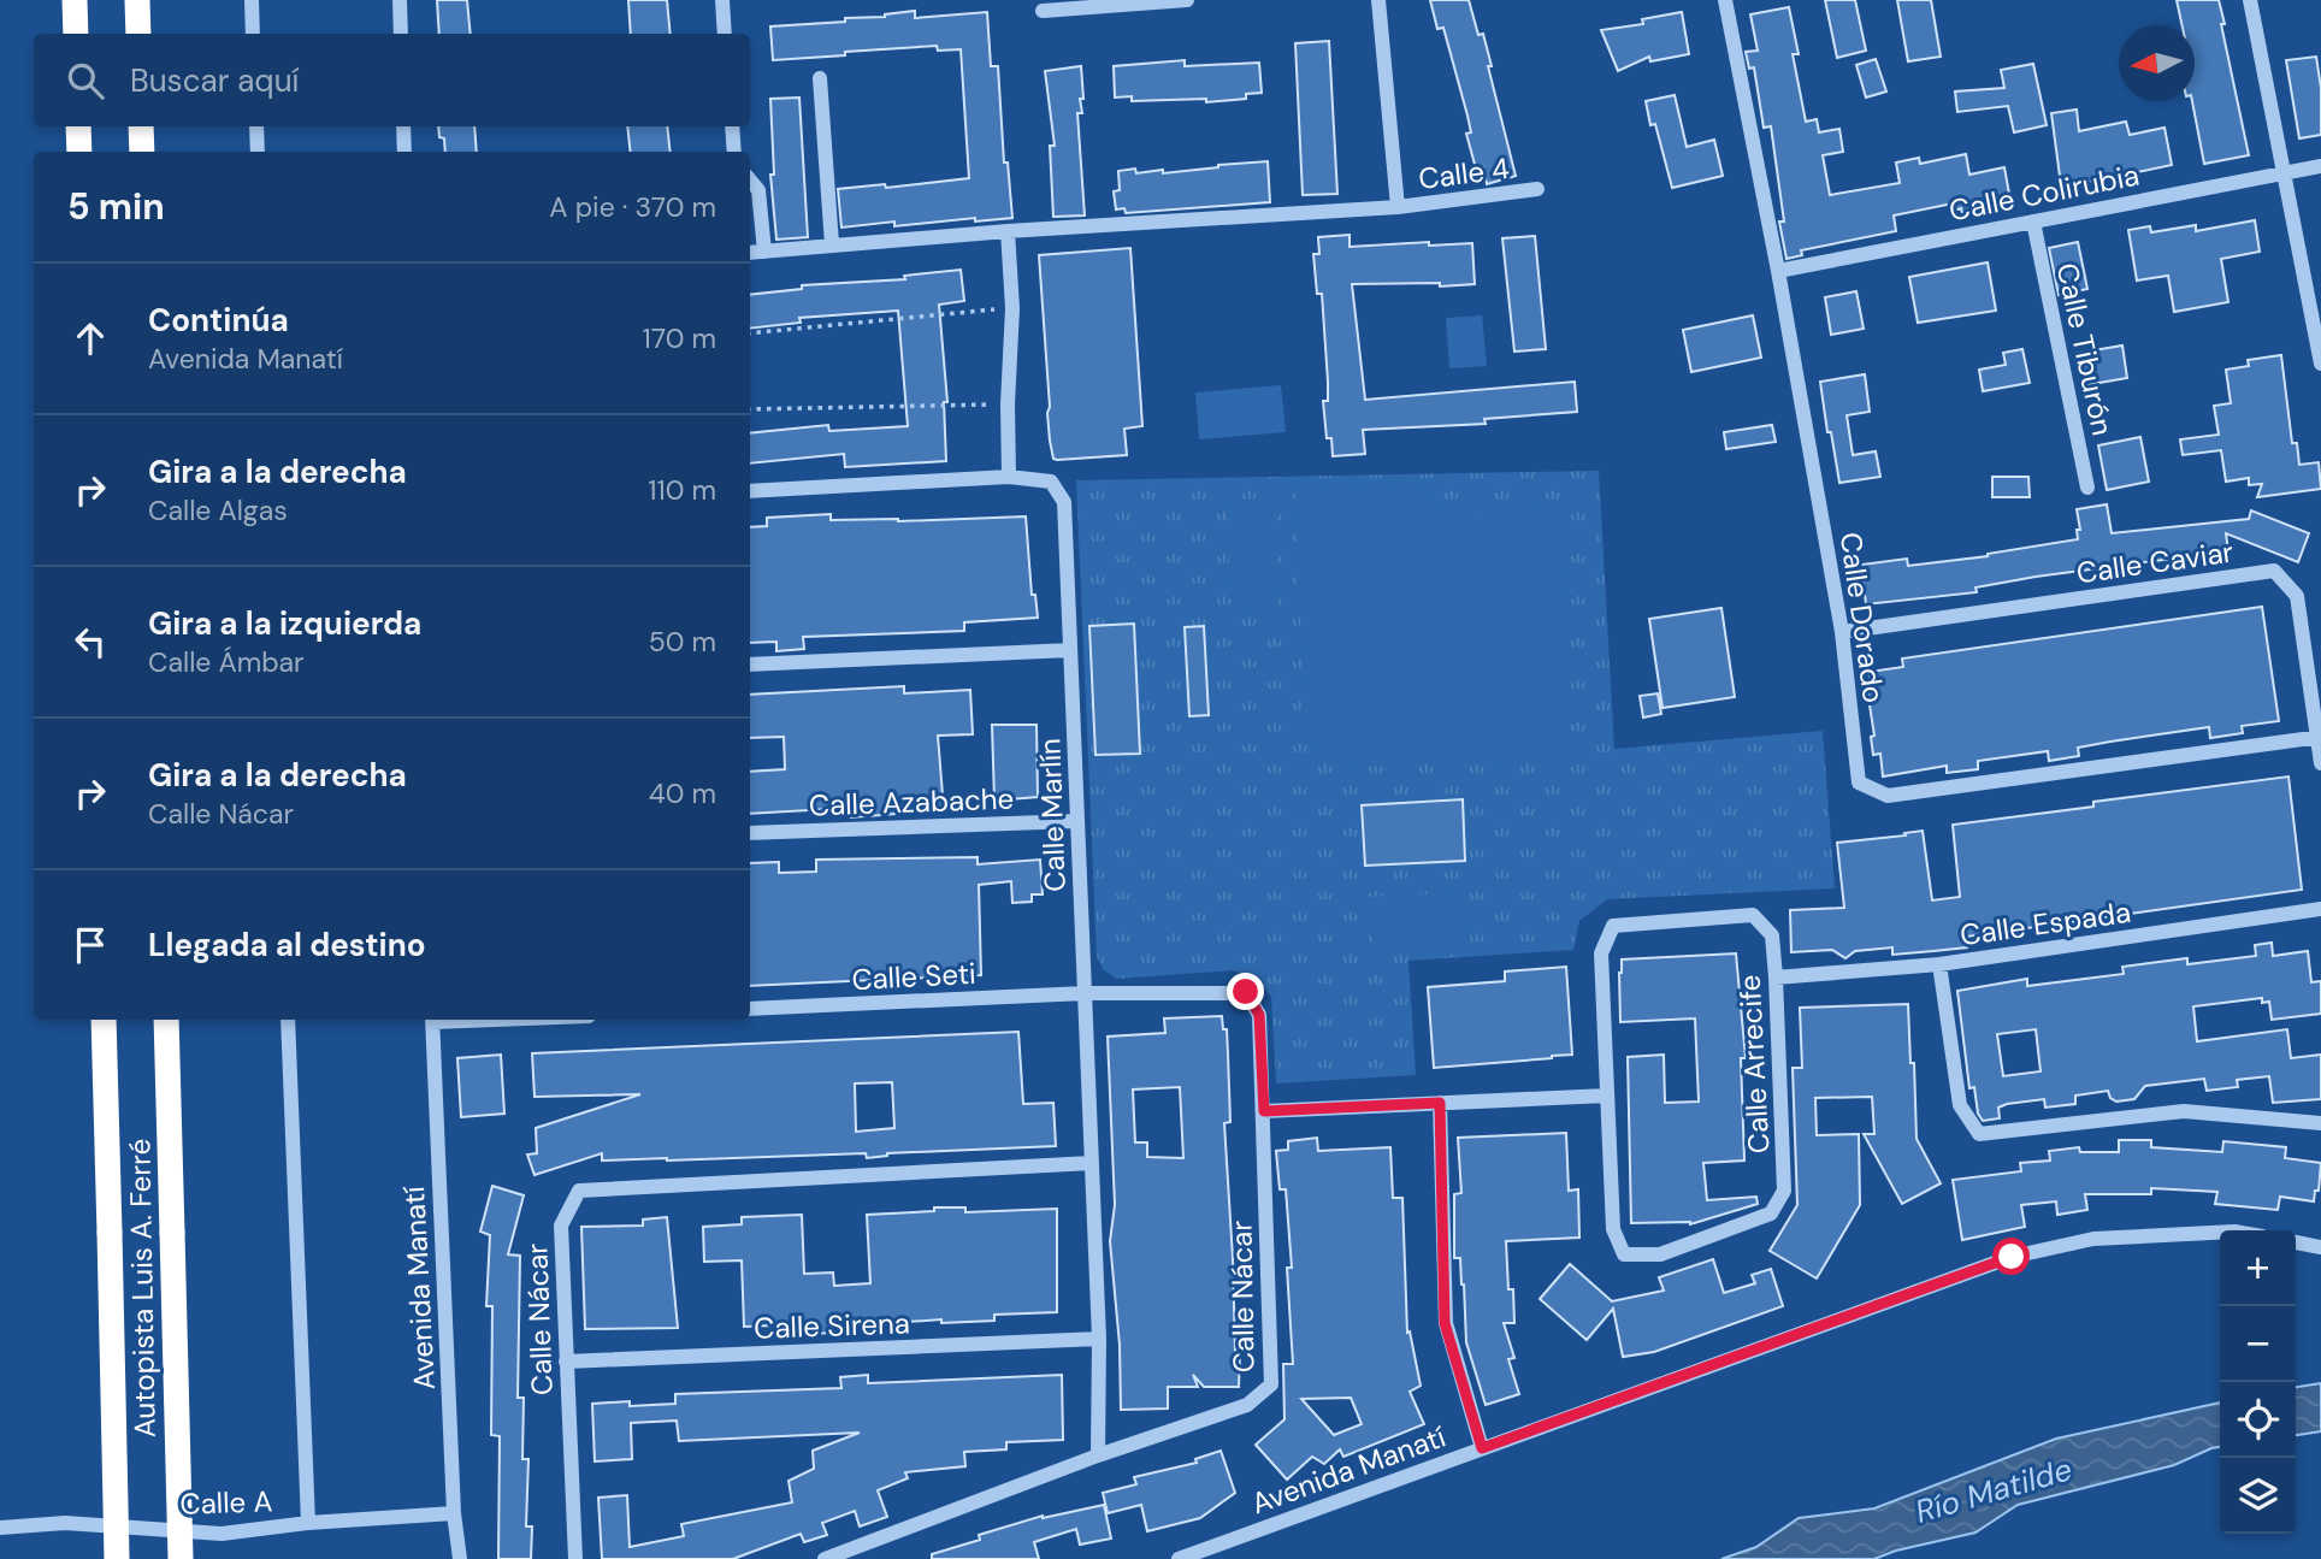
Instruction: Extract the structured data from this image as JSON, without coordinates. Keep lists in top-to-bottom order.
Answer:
{
  "streets": {
    "highway": ["Autopista Luis A. Ferré"],
    "street": [
      "Calle 4",
      "Calle Colirubia",
      "Calle Tiburón",
      "Calle Caviar",
      "Calle Dorado",
      "Calle Azabache",
      "Calle Marlín",
      "Calle Espada",
      "Calle Seti",
      "Calle Arrecife",
      "Avenida Manatí",
      "Calle Nácar",
      "Calle Sirena",
      "Calle A"
    ]
  },
  "crossings": [
    ["Calle Colirubia", "Calle Tiburón"],
    ["Calle Colirubia", "Calle Dorado"],
    ["Calle Caviar", "Calle Dorado"],
    ["Calle Azabache", "Calle Marlín"],
    ["Calle Marlín", "Calle Seti"],
    ["Calle Marlín", "Calle Nácar"],
    ["Calle Marlín", "Calle Sirena"],
    ["Calle Espada", "Calle Arrecife"],
    ["Calle Seti", "Calle Nácar"],
    ["Avenida Manatí", "Calle A"],
    ["Calle Nácar", "Calle Sirena"]
  ],
  "water": ["Río Matilde"],
  "north": "left",
  "page": {
    "search": "Buscar aquí",
    "heading": ["5 min", "A pie · 370 m"],
    "list": [
      ["Continúa", "Avenida Manatí", "170 m"],
      ["Gira a la derecha", "Calle Algas", "110 m"],
      ["Gira a la izquierda", "Calle Ámbar", "50 m"],
      ["Gira a la derecha", "Calle Nácar", "40 m"],
      "Llegada al destino"
    ],
    "map_buttons": ["+", "−"]
  }
}
